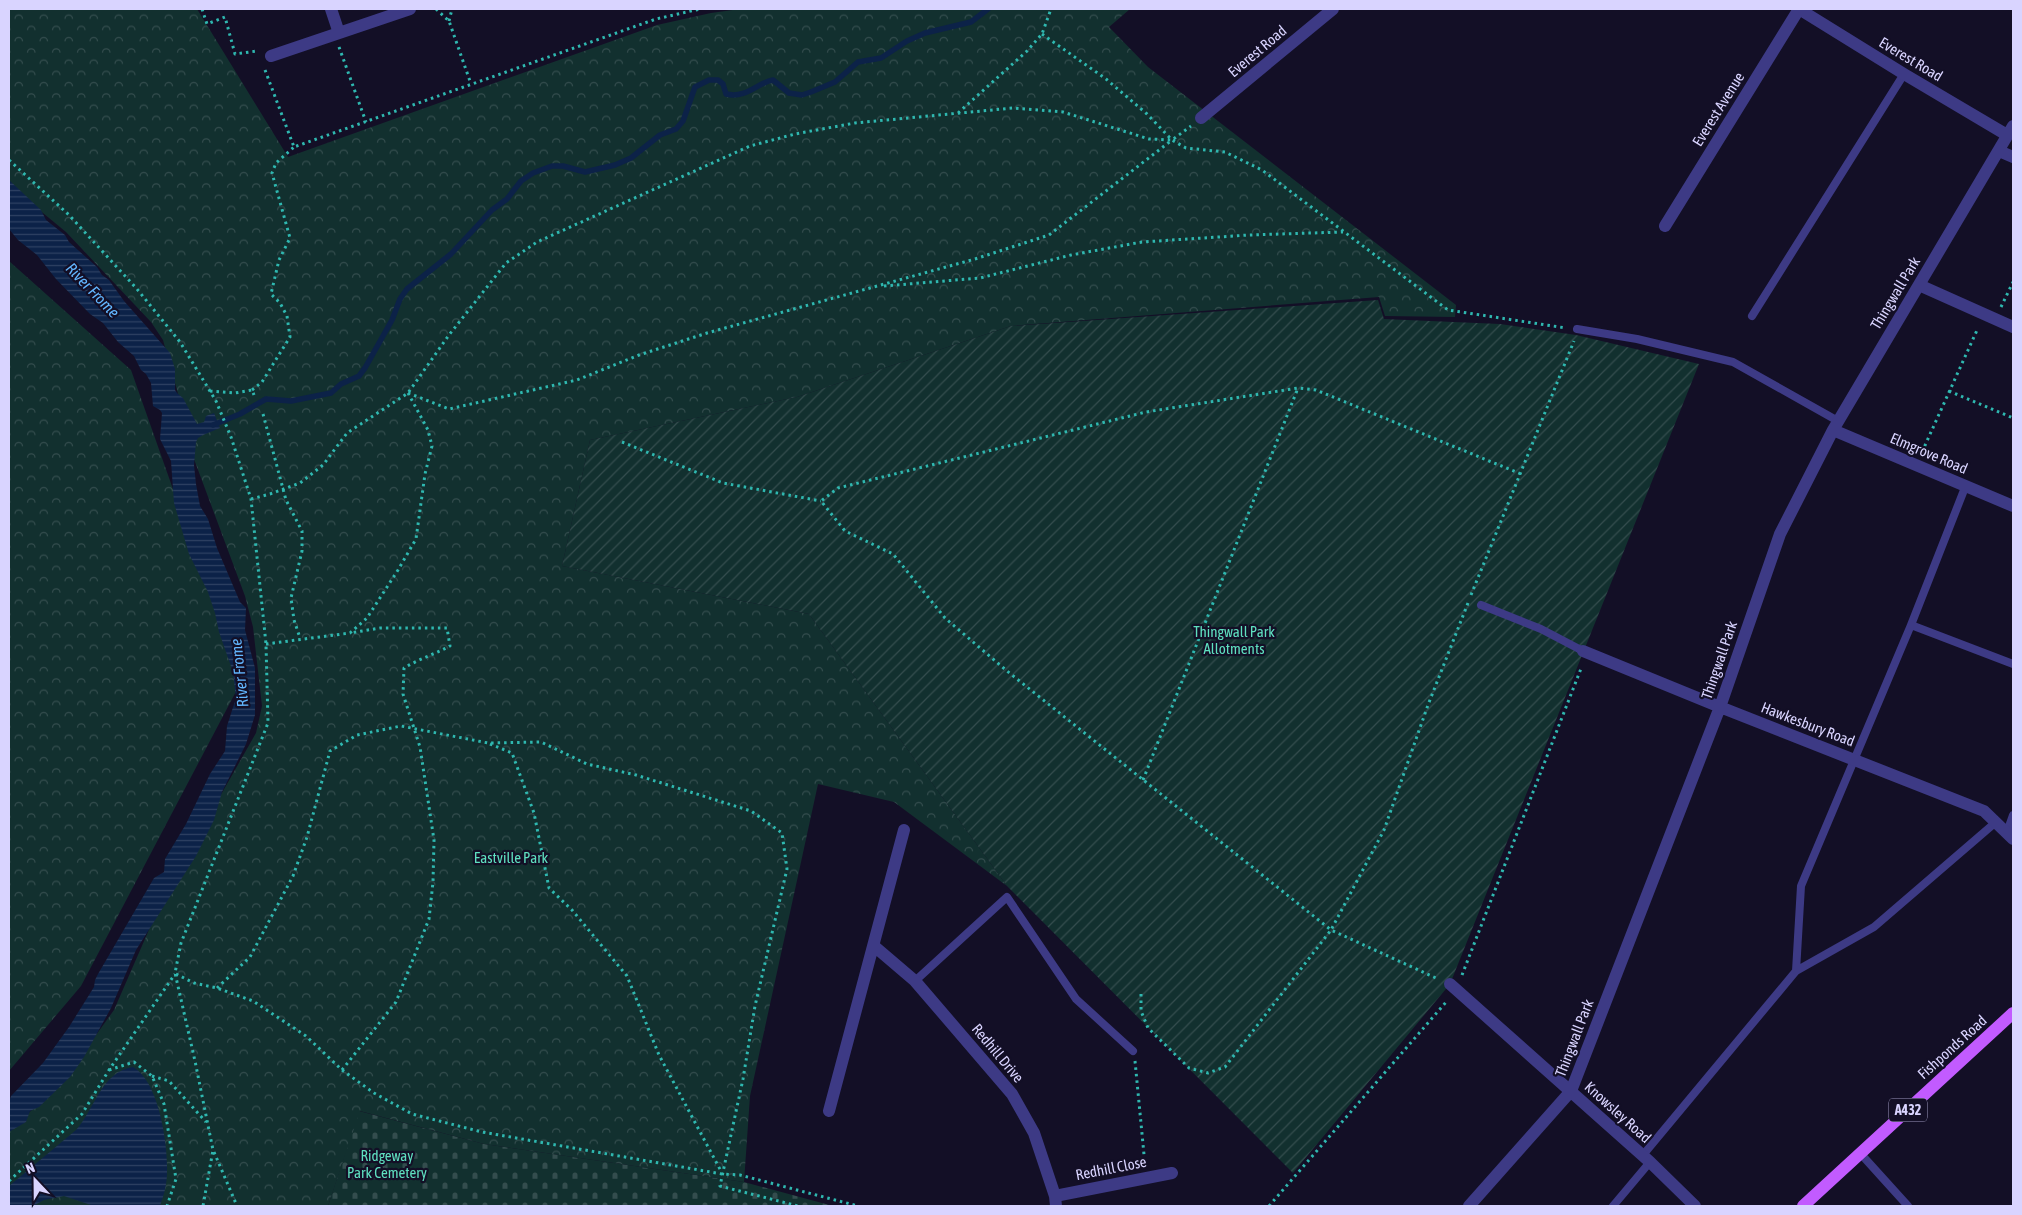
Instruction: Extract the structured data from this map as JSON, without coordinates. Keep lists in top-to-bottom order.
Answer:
{
  "streets": {
    "main road": ["Fishponds Road", "A432"],
    "street": [
      "Everest Road",
      "Everest Avenue",
      "Thingwall Park",
      "Elmgrove Road",
      "Hawkesbury Road",
      "Redhill Drive",
      "Knowsley Road",
      "Redhill Close"
    ]
  },
  "crossings": [
    ["Everest Road", "Everest Avenue"],
    ["Everest Road", "Thingwall Park"],
    ["Thingwall Park", "Elmgrove Road"],
    ["Thingwall Park", "Hawkesbury Road"],
    ["Thingwall Park", "Knowsley Road"],
    ["Redhill Drive", "Redhill Close"]
  ],
  "water": ["River Frome"],
  "parks": ["Thingwall Park Allotments", "Eastville Park", "Ridgeway Park Cemetery"],
  "north": "top"
}
